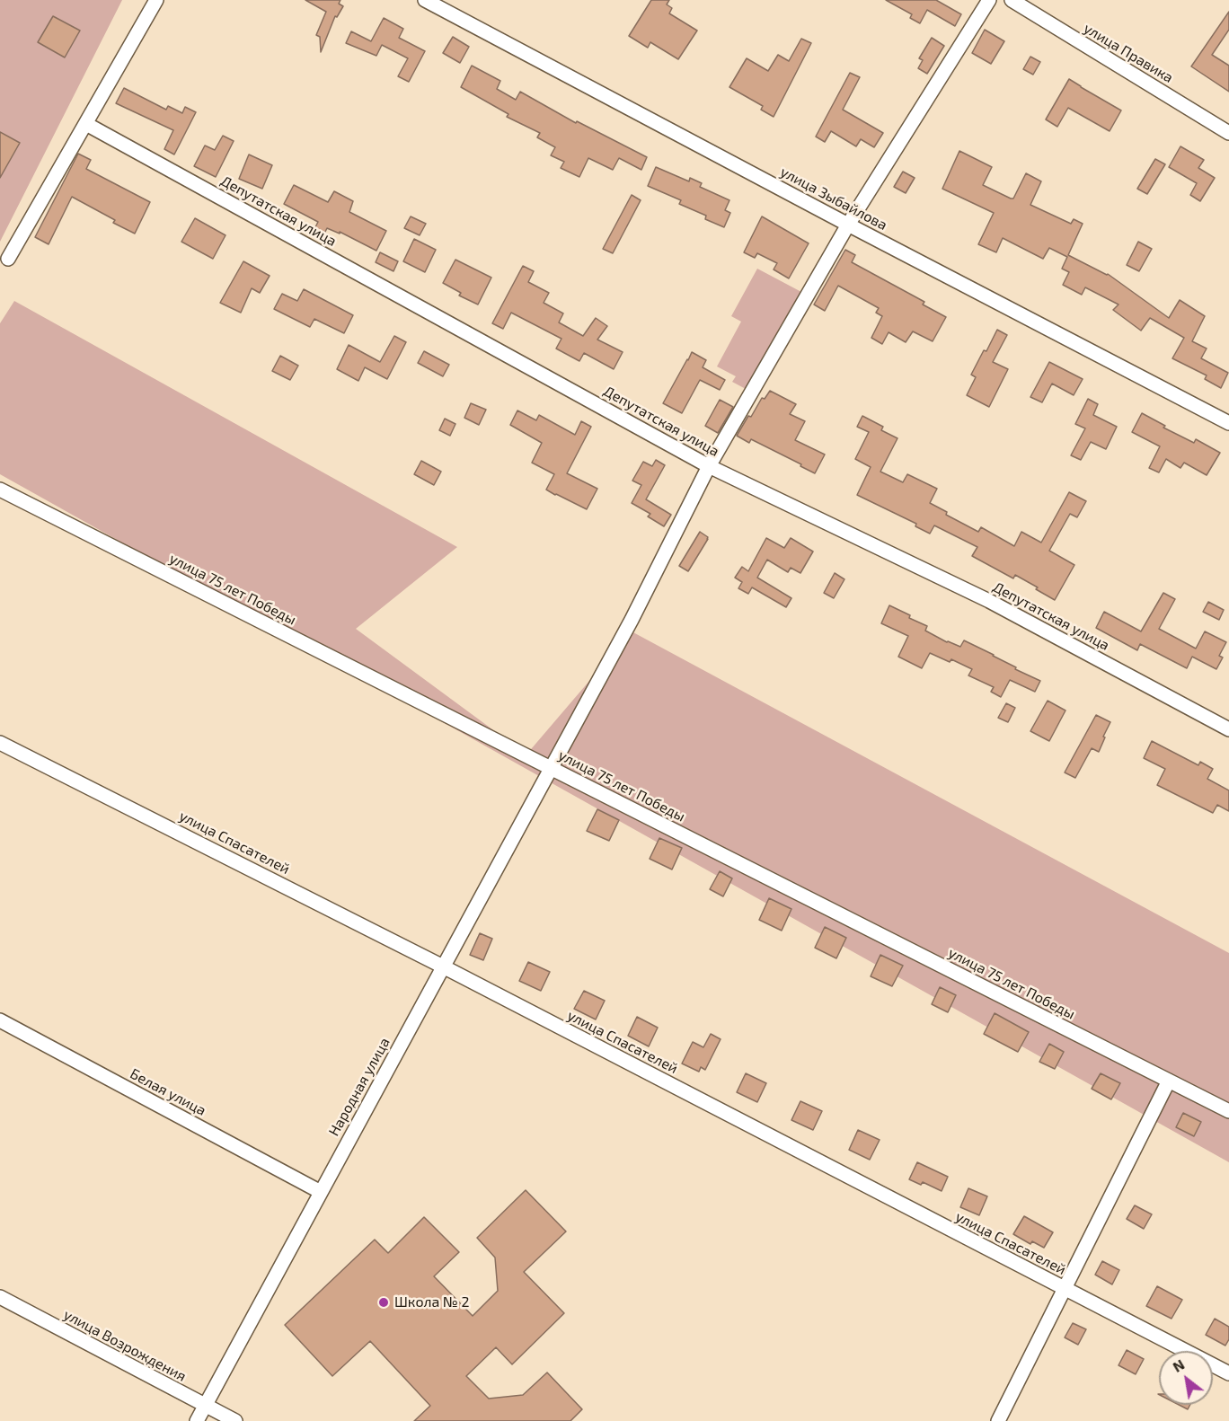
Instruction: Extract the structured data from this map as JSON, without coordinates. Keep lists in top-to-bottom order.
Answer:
{
  "streets": {
    "street": [
      "улица Правика",
      "улица Зыбайлова",
      "Депутатская улица",
      "улица 75 лет Победы",
      "улица Спасателей",
      "Народная улица",
      "Белая улица",
      "улица Возрождения"
    ]
  },
  "crossings": [
    ["улица Зыбайлова", "Народная улица"],
    ["Депутатская улица", "Народная улица"],
    ["улица 75 лет Победы", "Народная улица"],
    ["улица Спасателей", "Народная улица"],
    ["Народная улица", "Белая улица"],
    ["Народная улица", "улица Возрождения"]
  ],
  "places": ["Школа № 2"],
  "north": "top left"
}
